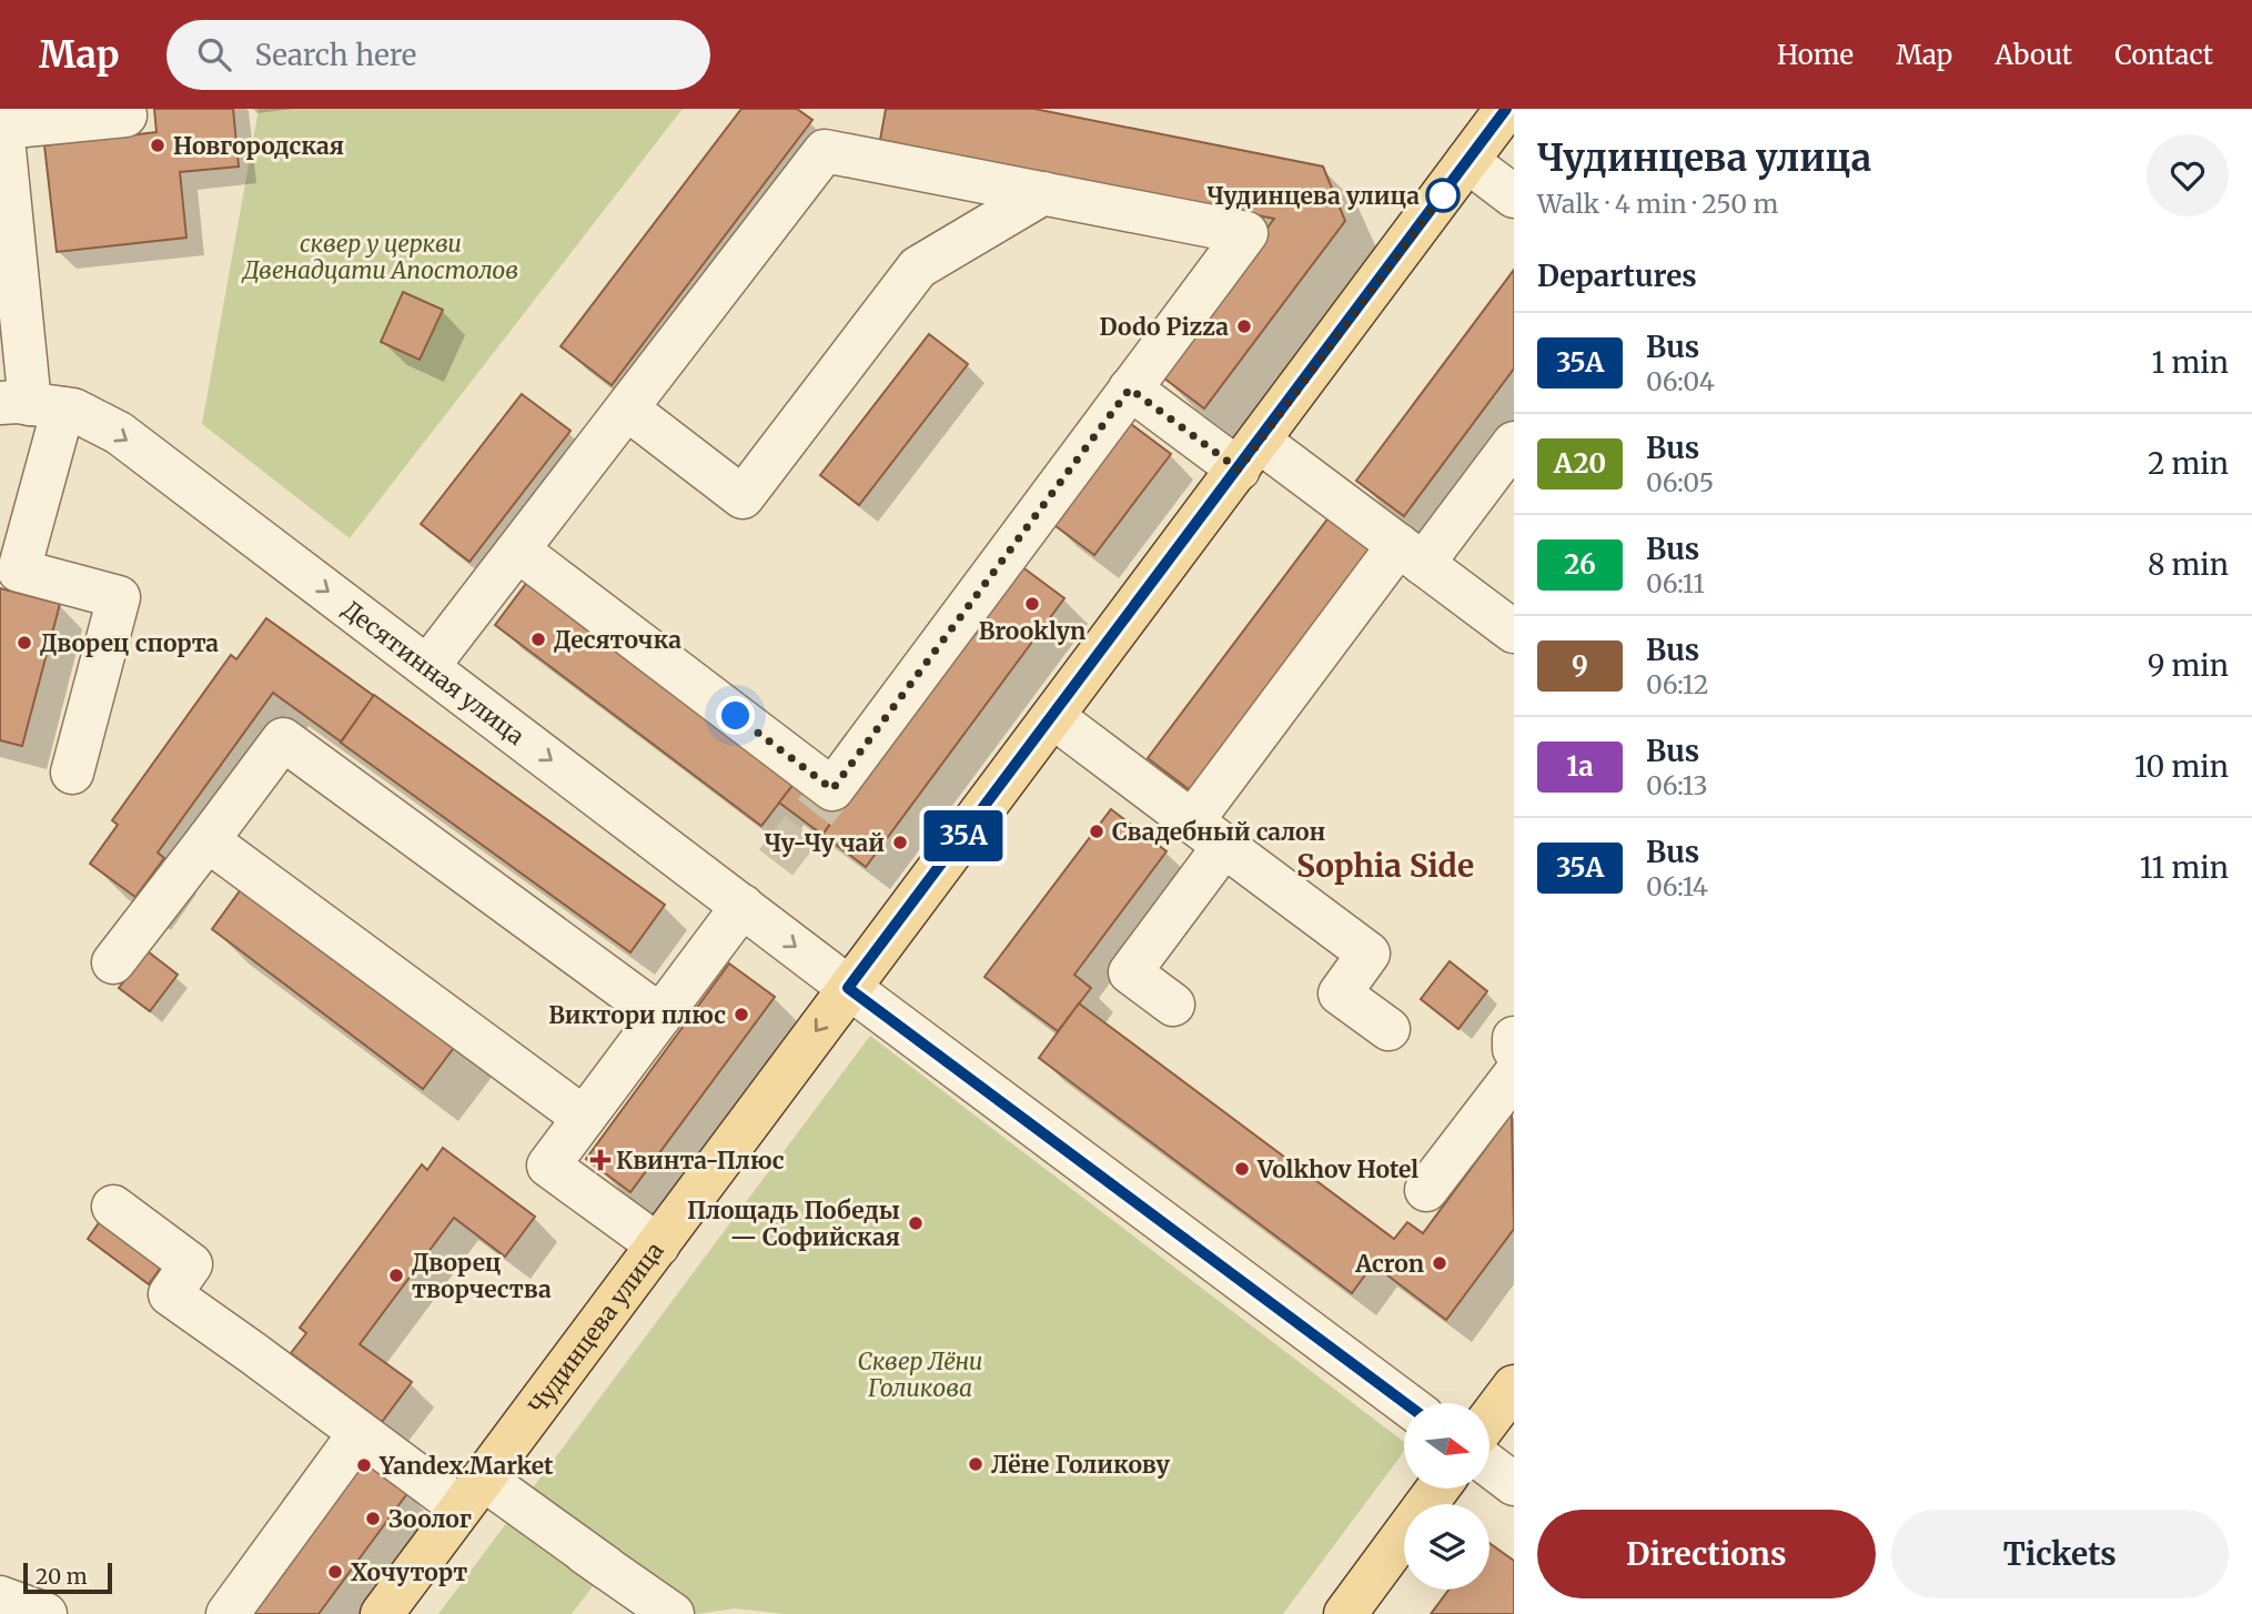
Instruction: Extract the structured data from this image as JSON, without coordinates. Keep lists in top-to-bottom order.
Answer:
{
  "streets": {
    "main road": ["Чудинцева улица"],
    "street": ["Десятинная улица"]
  },
  "crossings": [
    ["Десятинная улица", "Чудинцева улица"]
  ],
  "districts": ["Sophia Side"],
  "parks": ["сквер у церкви Двенадцати Апостолов", "Сквер Лёни Голикова"],
  "places": {
    "other": [
      "Новгородская",
      "Чудинцева улица",
      "Dodo Pizza",
      "Brooklyn",
      "Десяточка",
      "Дворец спорта",
      "Свадебный салон",
      "Чу-Чу чай",
      "Виктори плюс",
      "Volkhov Hotel",
      "Площадь Победы — Софийская",
      "Acron",
      "Дворец творчества",
      "Лёне Голикову",
      "Yandex.Market",
      "Зоолог",
      "Хочуторт"
    ],
    "health": ["Квинта-Плюс"]
  },
  "lines": ["bus line 35А"],
  "scale_bar": "20 m",
  "north": "right",
  "page": {
    "header": "Map",
    "search": "Search here",
    "nav": [
      "Home",
      "Map",
      "About",
      "Contact"
    ],
    "on_map": "35А",
    "heading": [
      ["Чудинцева улица", "Walk · 4 min · 250 m"],
      "Departures"
    ],
    "list": [
      {
        "mark": "35А",
        "name": "Bus",
        "note": "06:04",
        "value": "1 min"
      },
      {
        "mark": "А20",
        "name": "Bus",
        "note": "06:05",
        "value": "2 min"
      },
      {
        "mark": "26",
        "name": "Bus",
        "note": "06:11",
        "value": "8 min"
      },
      {
        "mark": "9",
        "name": "Bus",
        "note": "06:12",
        "value": "9 min"
      },
      {
        "mark": "1a",
        "name": "Bus",
        "note": "06:13",
        "value": "10 min"
      },
      {
        "mark": "35А",
        "name": "Bus",
        "note": "06:14",
        "value": "11 min"
      }
    ],
    "buttons": ["Directions", "Tickets"],
    "scale": "20 m"
  }
}
